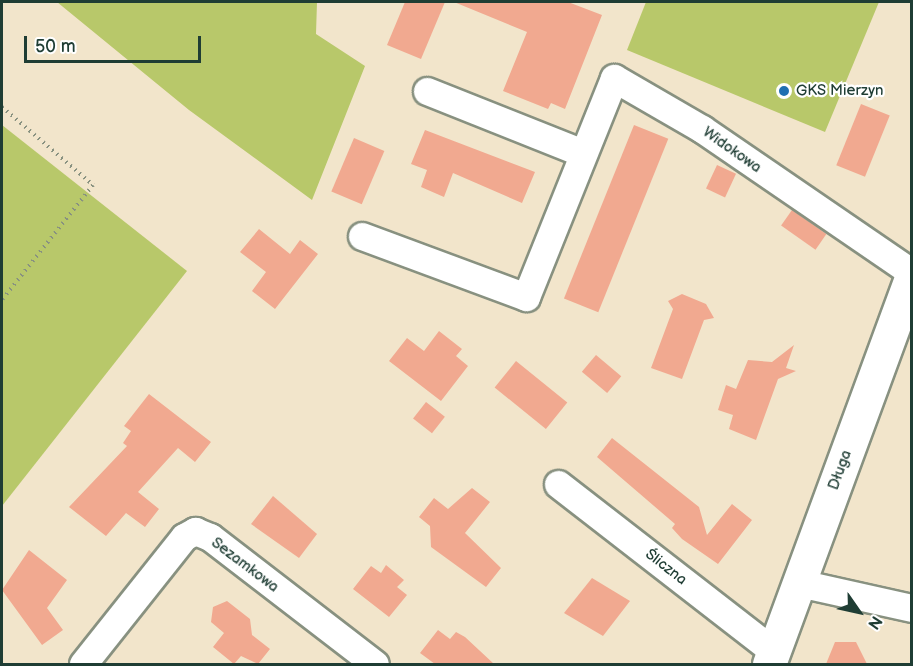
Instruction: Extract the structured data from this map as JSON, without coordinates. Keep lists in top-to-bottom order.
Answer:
{
  "streets": {
    "street": [
      "Widokowa",
      "Długa",
      "Sezamkowa",
      "Śliczna"
    ]
  },
  "crossings": [
    ["Widokowa", "Długa"],
    ["Długa", "Śliczna"]
  ],
  "places": ["GKS Mierzyn"],
  "scale_bar": "50 m",
  "north": "bottom right"
}
